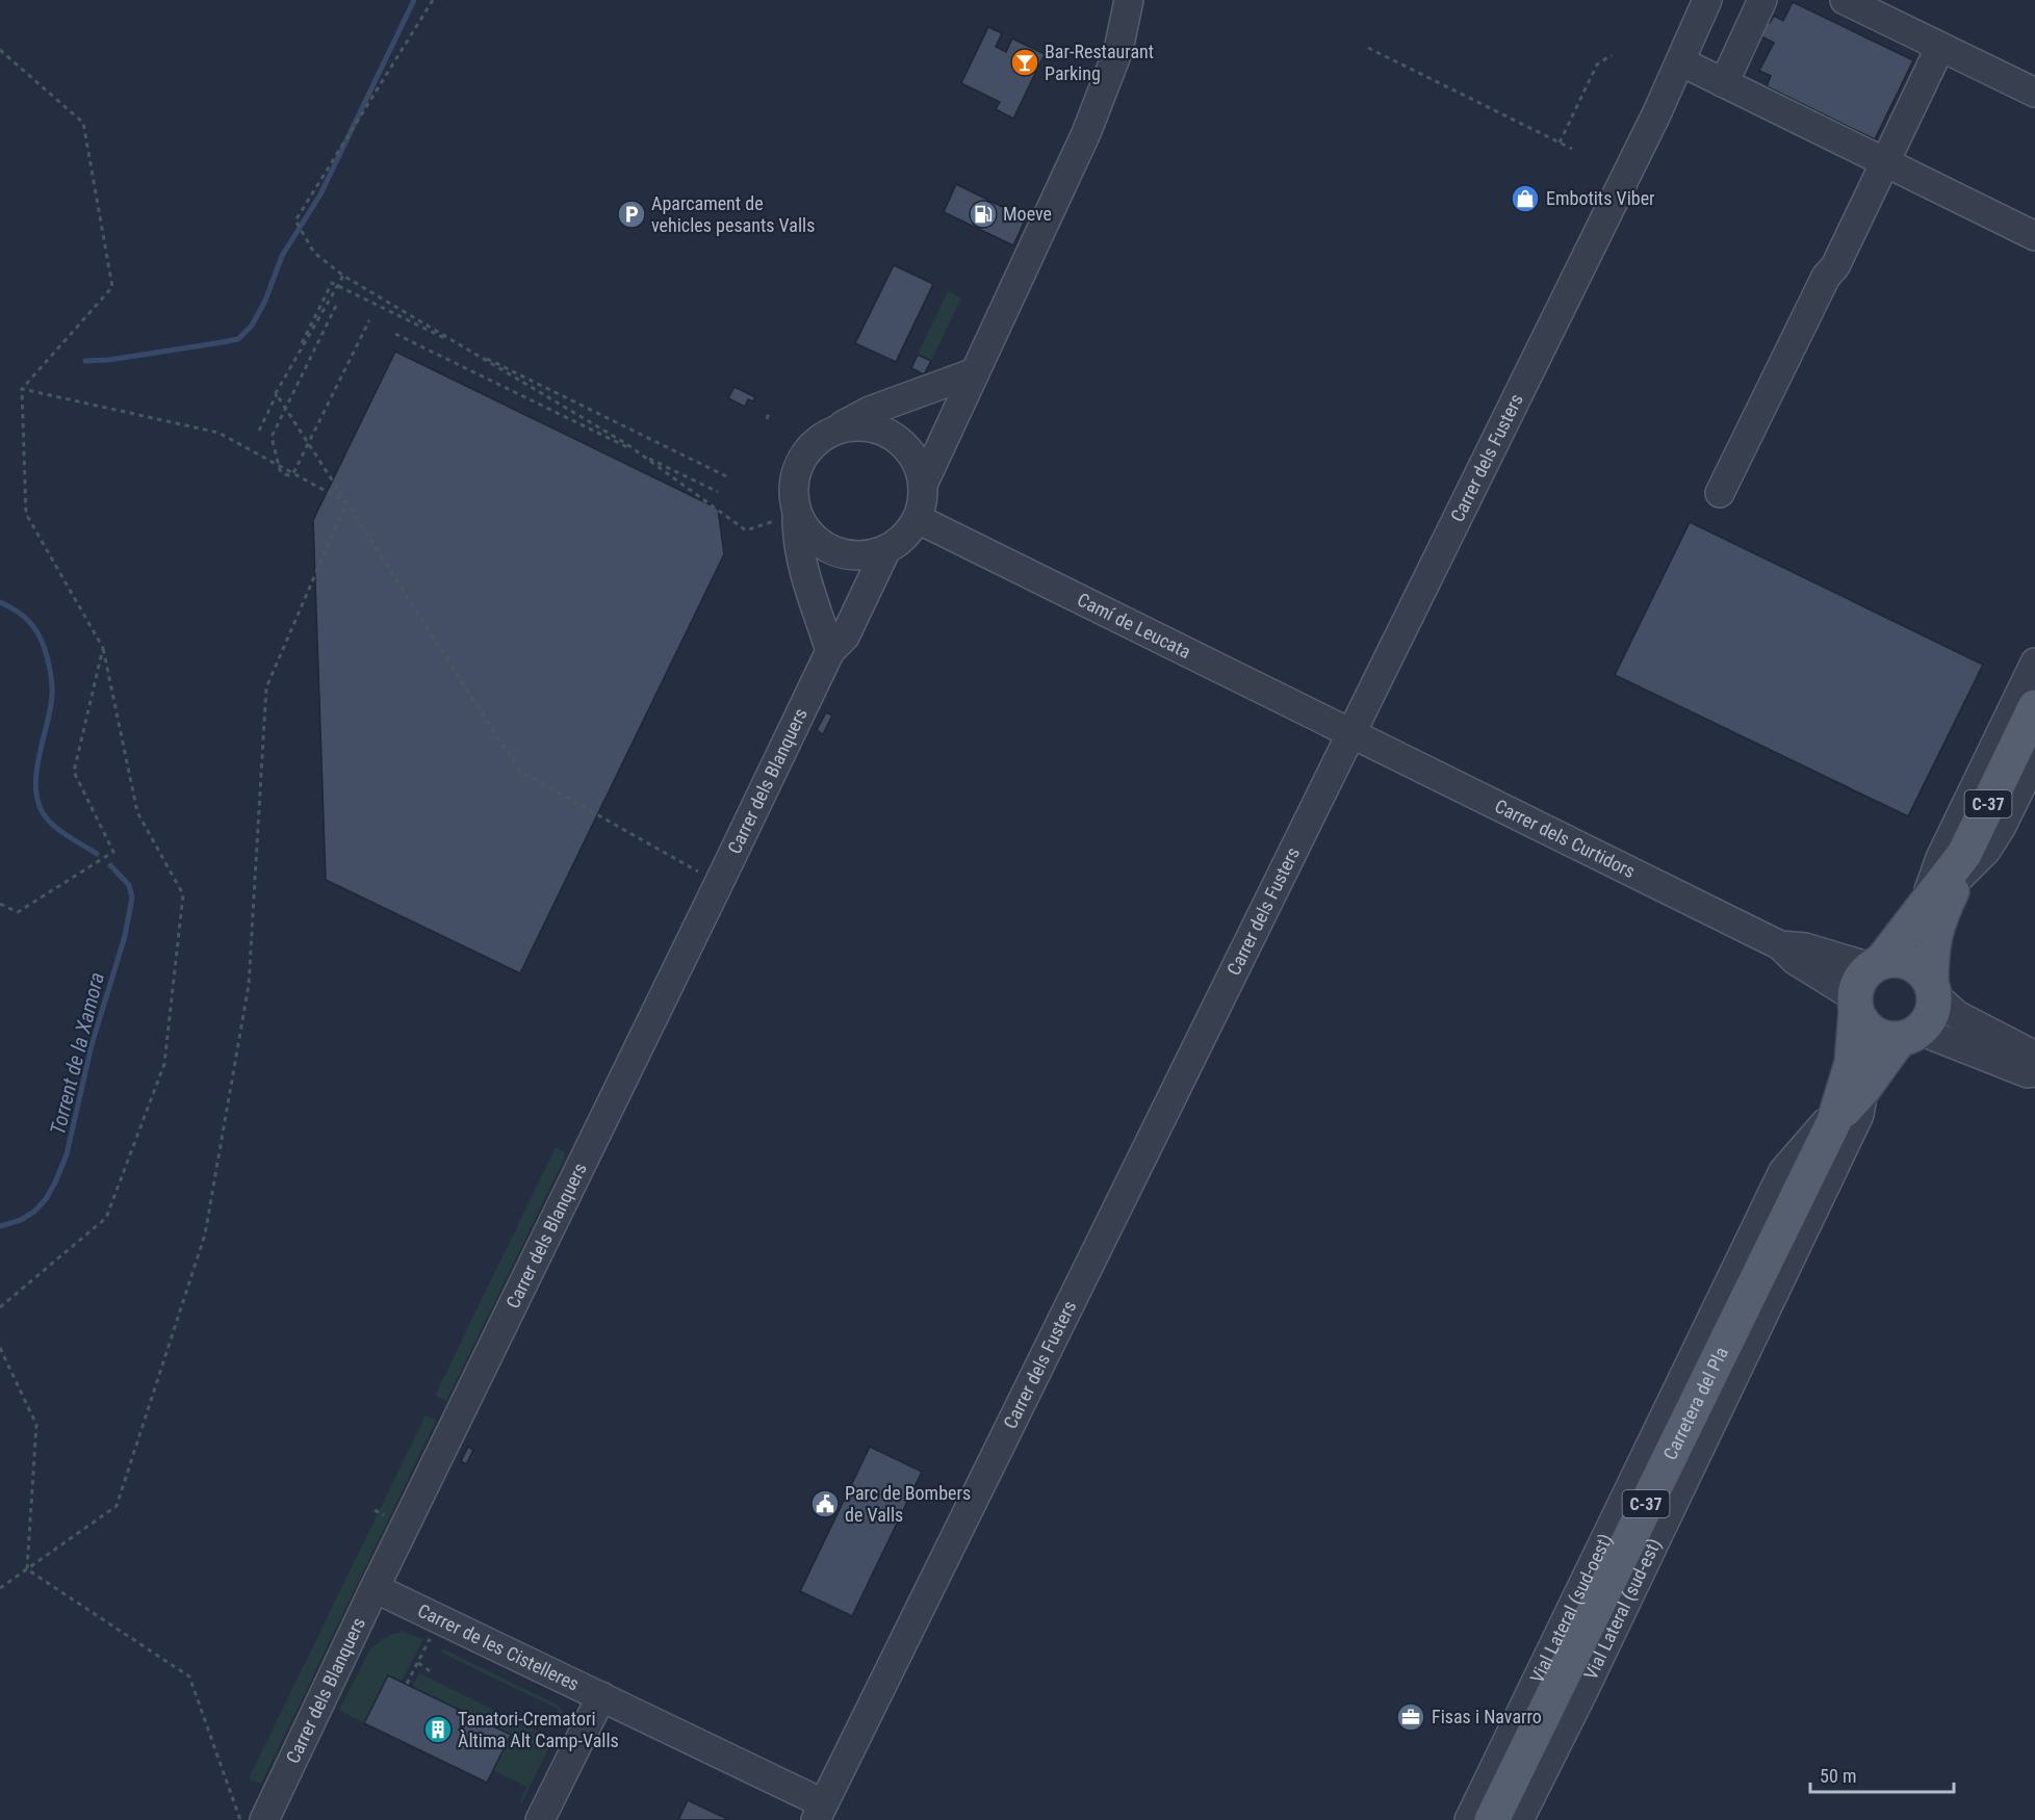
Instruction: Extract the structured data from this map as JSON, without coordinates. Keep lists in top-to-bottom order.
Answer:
{
  "streets": {
    "main road": ["C-37", "Carretera del Pla"],
    "street": [
      "Carrer dels Fusters",
      "Camí de Leucata",
      "Carrer dels Blanquers",
      "Carrer dels Curtidors",
      "Vial Lateral (sud-oest)",
      "Vial Lateral (sud-est)",
      "Carrer de les Cistelleres"
    ]
  },
  "crossings": [
    ["Carrer dels Fusters", "Camí de Leucata"],
    ["Carrer dels Fusters", "Carrer dels Curtidors"],
    ["Carrer dels Fusters", "Carrer de les Cistelleres"],
    ["Camí de Leucata", "Carrer dels Blanquers"],
    ["Camí de Leucata", "Carrer dels Curtidors"],
    ["Carrer dels Blanquers", "Carrer de les Cistelleres"],
    ["C-37", "Carrer dels Curtidors"],
    ["C-37", "Carretera del Pla"],
    ["C-37", "Vial Lateral (sud-oest)"],
    ["C-37", "Vial Lateral (sud-est)"],
    ["Carretera del Pla", "Vial Lateral (sud-oest)"],
    ["Carretera del Pla", "Vial Lateral (sud-est)"],
    ["Vial Lateral (sud-oest)", "Vial Lateral (sud-est)"]
  ],
  "water": ["Torrent de la Xamora"],
  "places": {
    "bar": ["Bar-Restaurant Parking"],
    "shop": ["Embotits Viber"],
    "parking": ["Aparcament de vehicles pesants Valls"],
    "fuel station": ["Moeve"],
    "public building": ["Parc de Bombers de Valls"],
    "office": ["Fisas i Navarro"],
    "building": ["Tanatori-Crematori Àltima Alt Camp-Valls"]
  },
  "scale_bar": "50 m"
}
